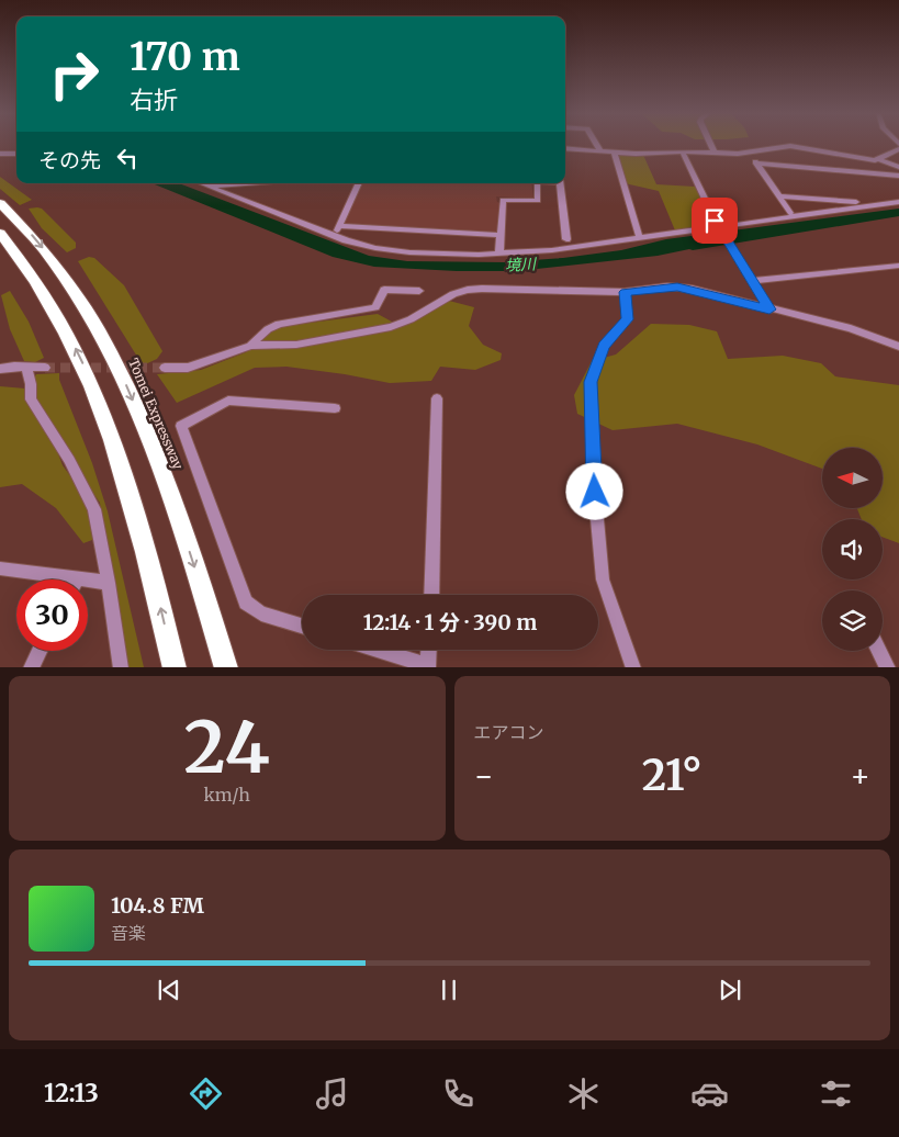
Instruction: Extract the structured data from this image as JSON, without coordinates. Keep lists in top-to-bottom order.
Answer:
{
  "streets": {
    "highway": ["Tomei Expressway"]
  },
  "water": ["境川"],
  "north": "left",
  "page": {
    "turn": ["170 m", "右折"],
    "then": "その先",
    "limit": "30",
    "trip": "12:14 · 1 分 · 390 m",
    "tile": [
      ["24", "km/h"],
      "エアコン"
    ],
    "heat": ["−", "21°", "+"],
    "song": ["104.8 FM", "音楽"],
    "tabs": "12:13"
  }
}
